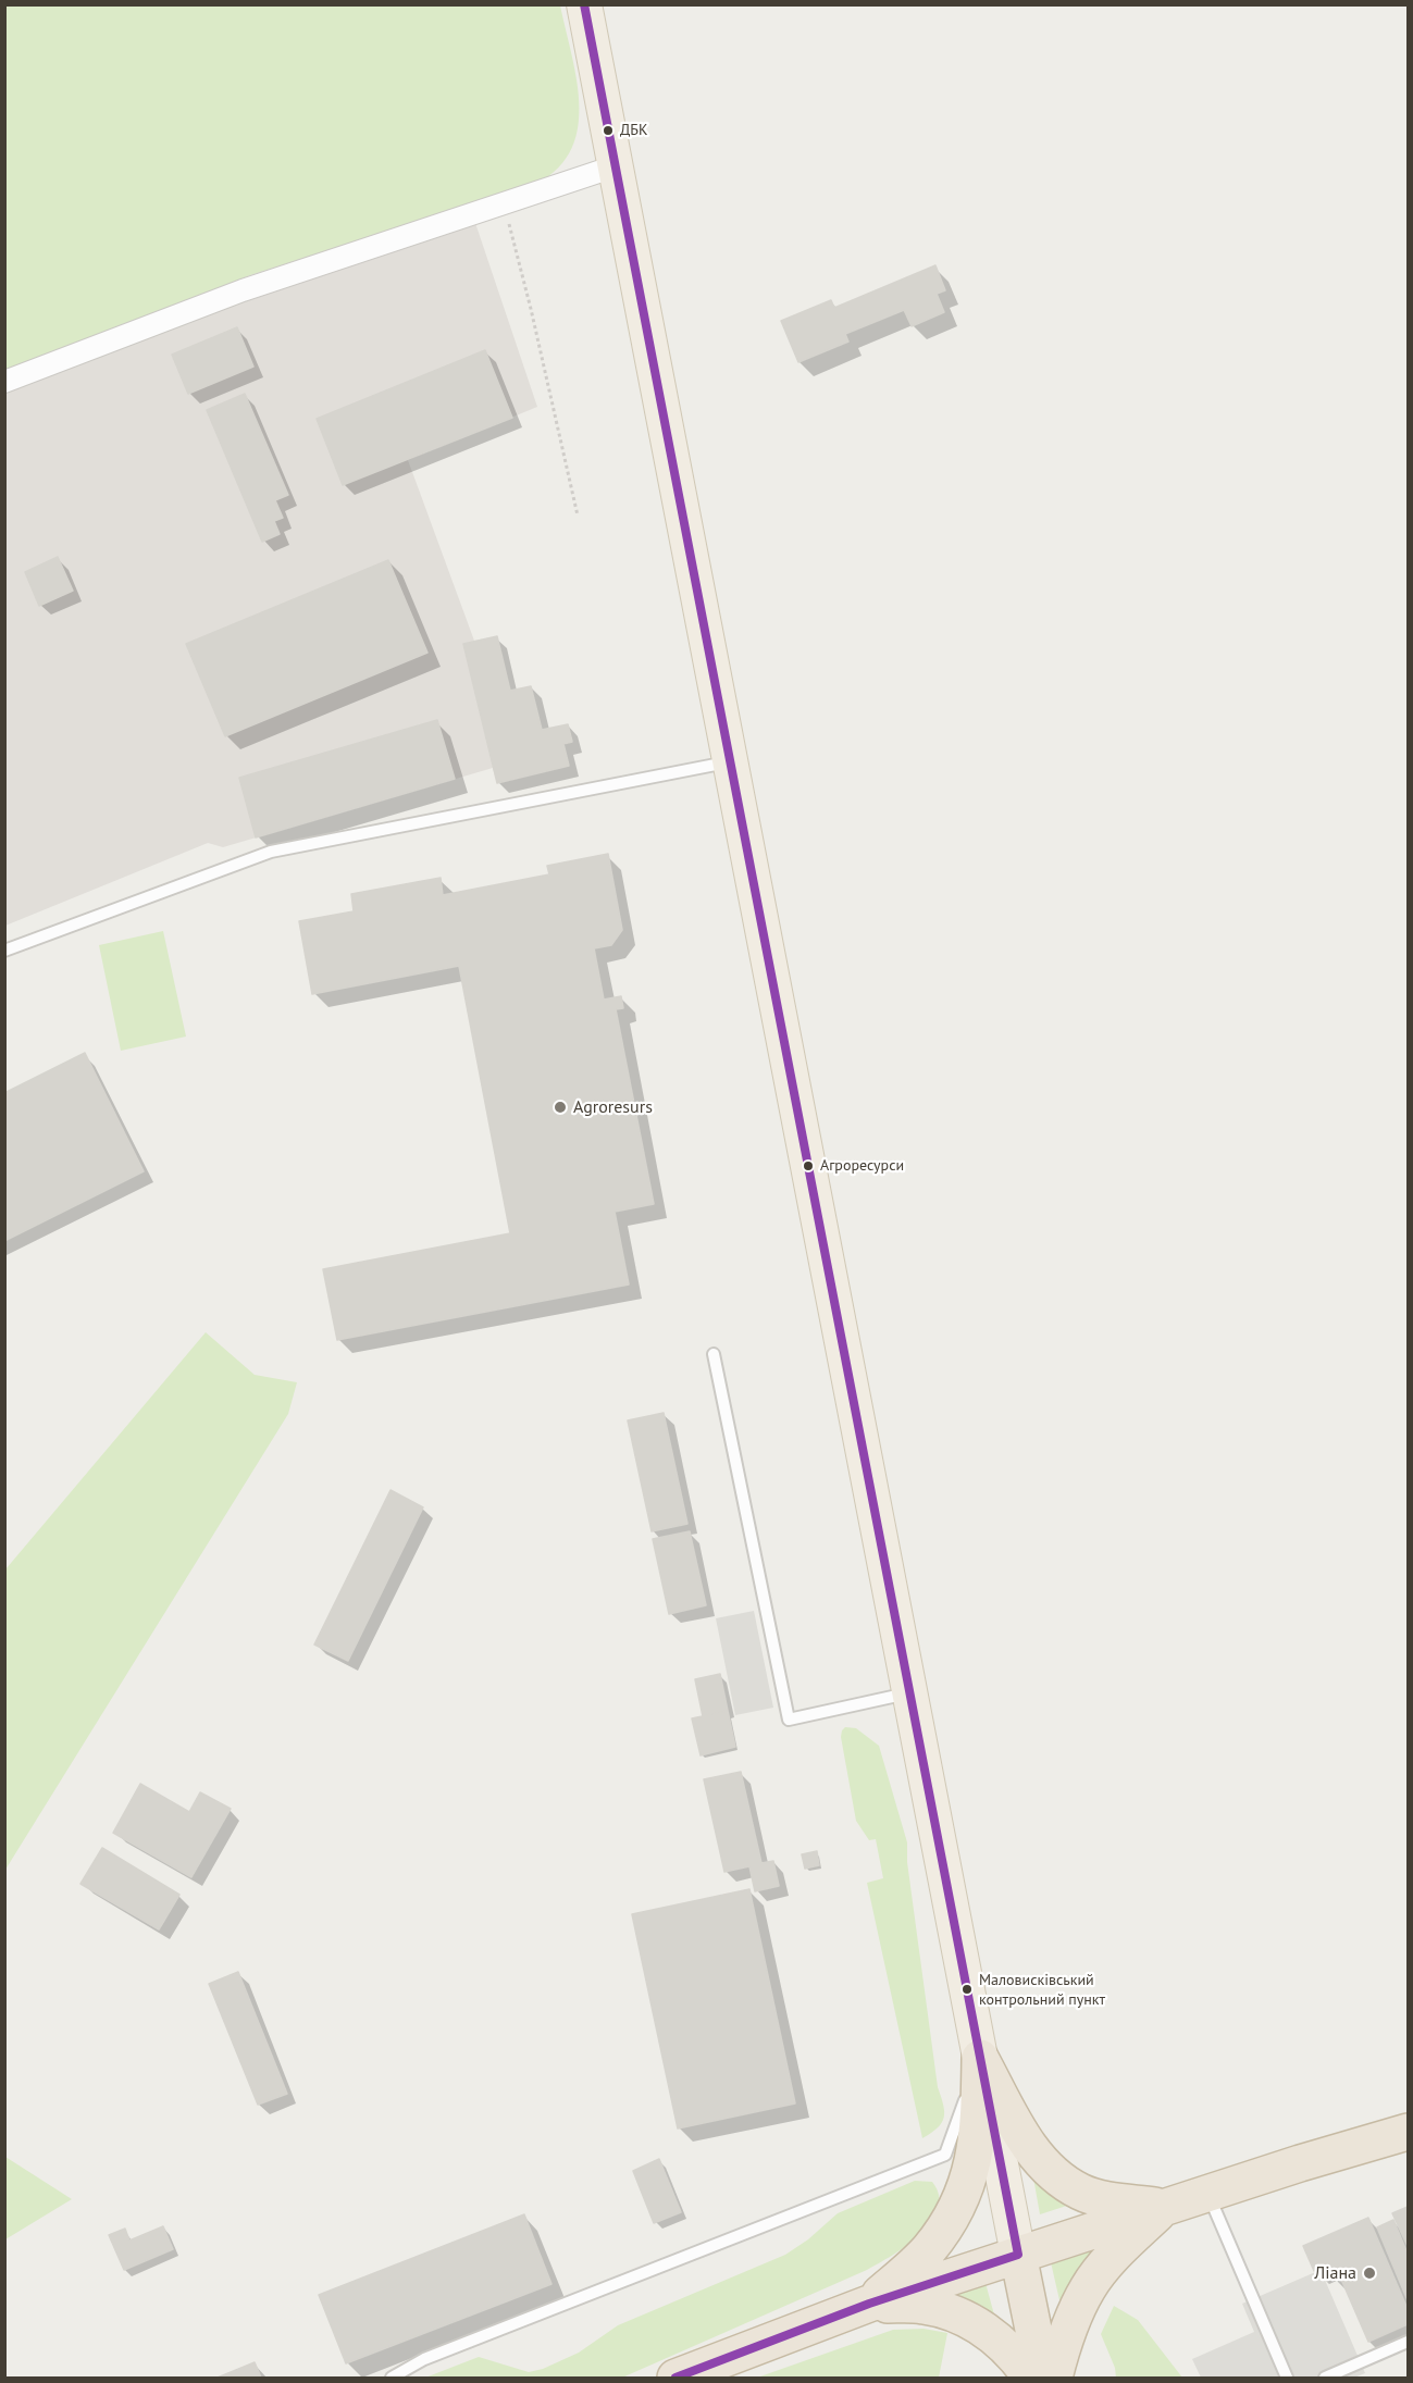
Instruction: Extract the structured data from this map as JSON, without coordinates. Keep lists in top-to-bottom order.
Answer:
{
  "places": [
    "ДБК",
    "Agroresurs",
    "Агроресурси",
    "Маловисківський контрольний пункт",
    "Ліана"
  ]
}
